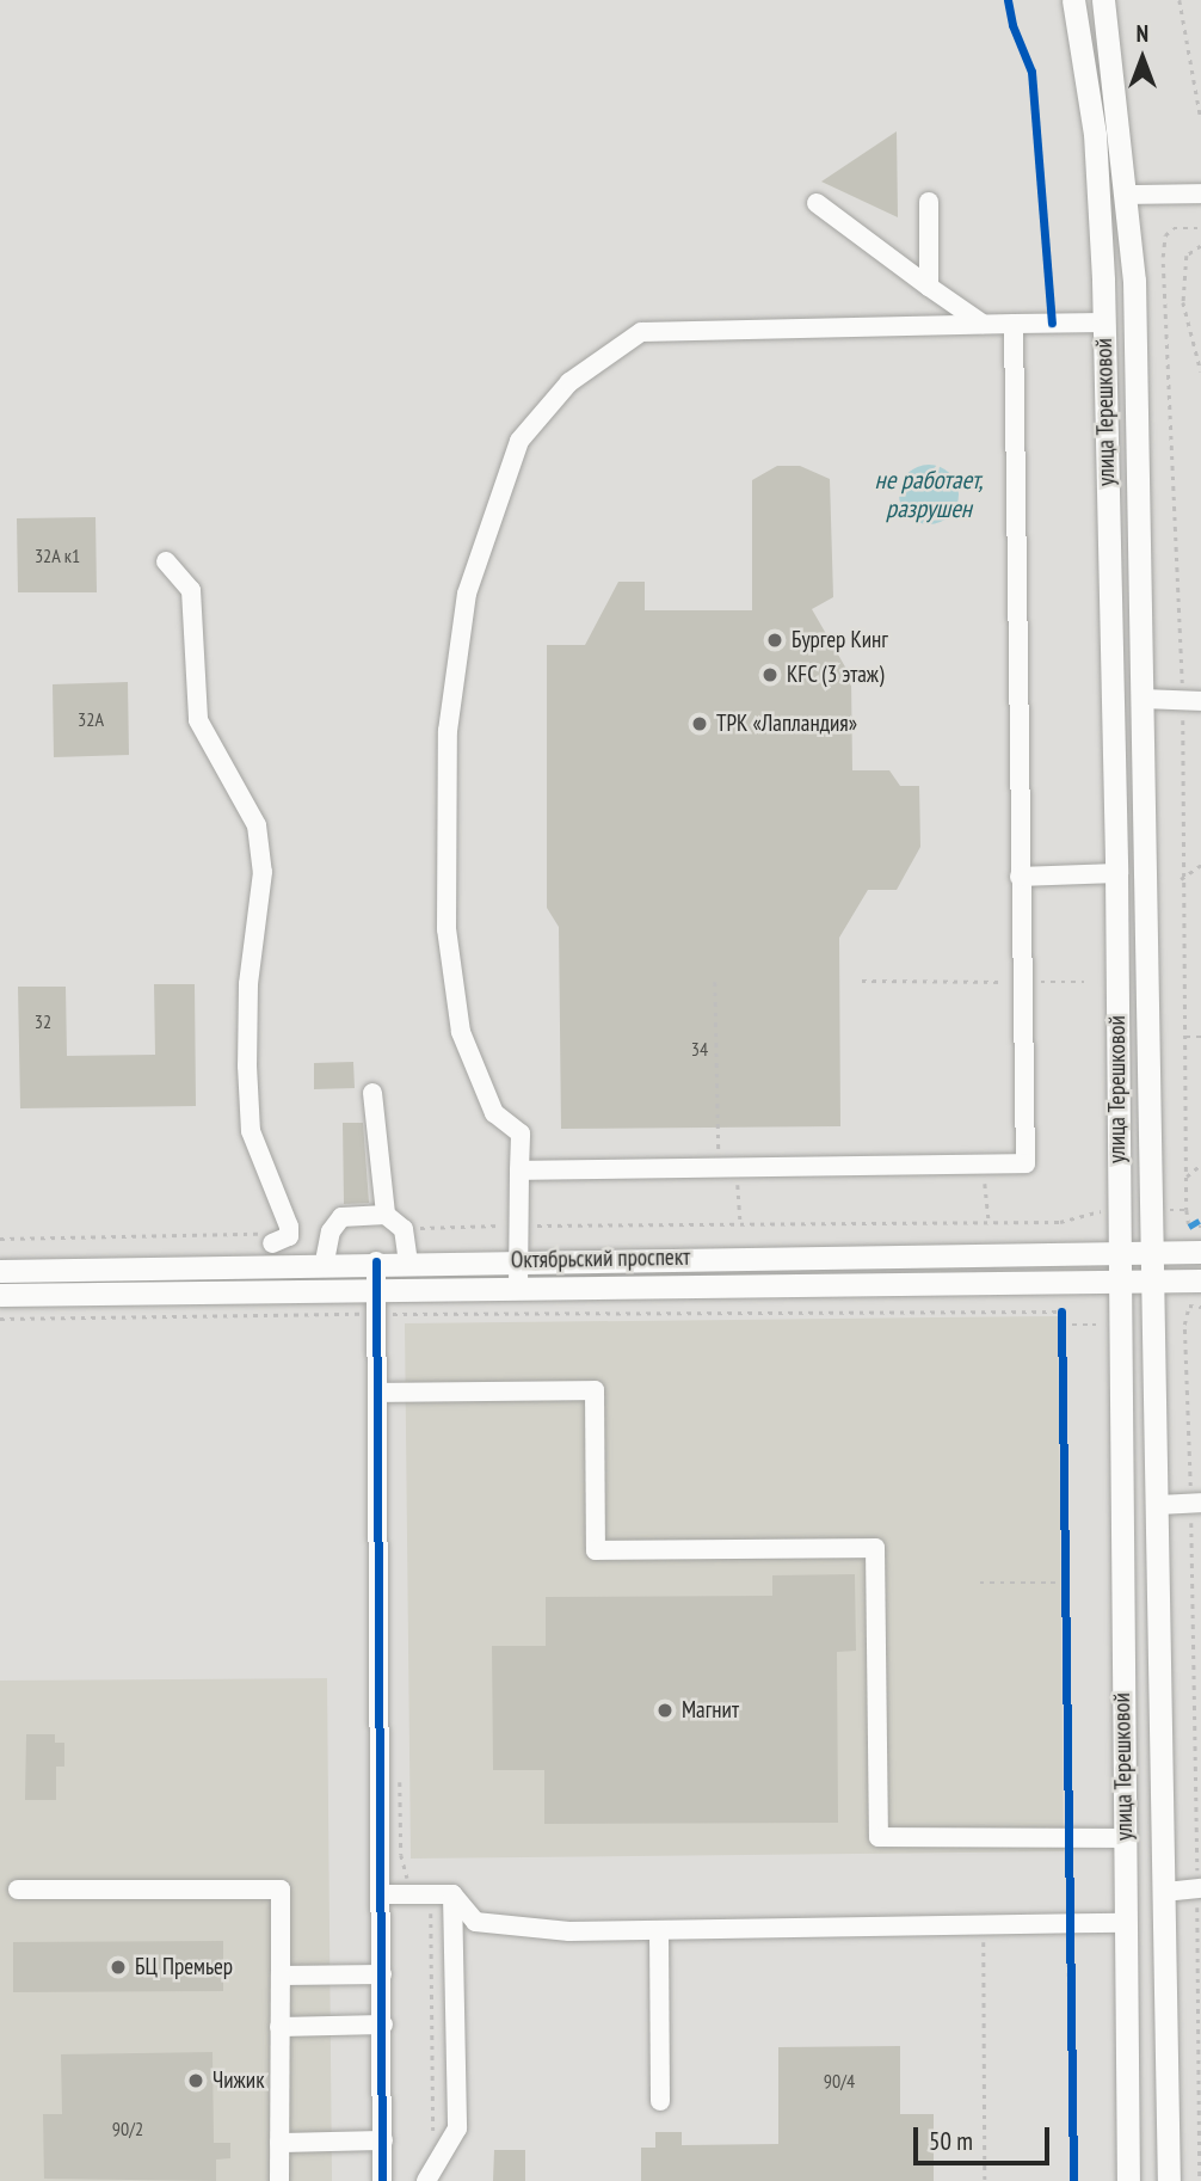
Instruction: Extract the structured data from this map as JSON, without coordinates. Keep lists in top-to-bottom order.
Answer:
{
  "streets": {
    "main road": ["улица Терешковой", "Октябрьский проспект"]
  },
  "crossings": [
    ["улица Терешковой", "Октябрьский проспект"]
  ],
  "water": ["не работает, разрушен"],
  "places": [
    "Бургер Кинг",
    "KFC (3 этаж)",
    "ТРК «Лапландия»",
    "Магнит",
    "БЦ Премьер",
    "Чижик"
  ],
  "house_numbers": [
    "32А к1",
    "32А",
    "32",
    "34",
    "90/4",
    "90/2"
  ],
  "scale_bar": "50 m",
  "north": "top"
}
